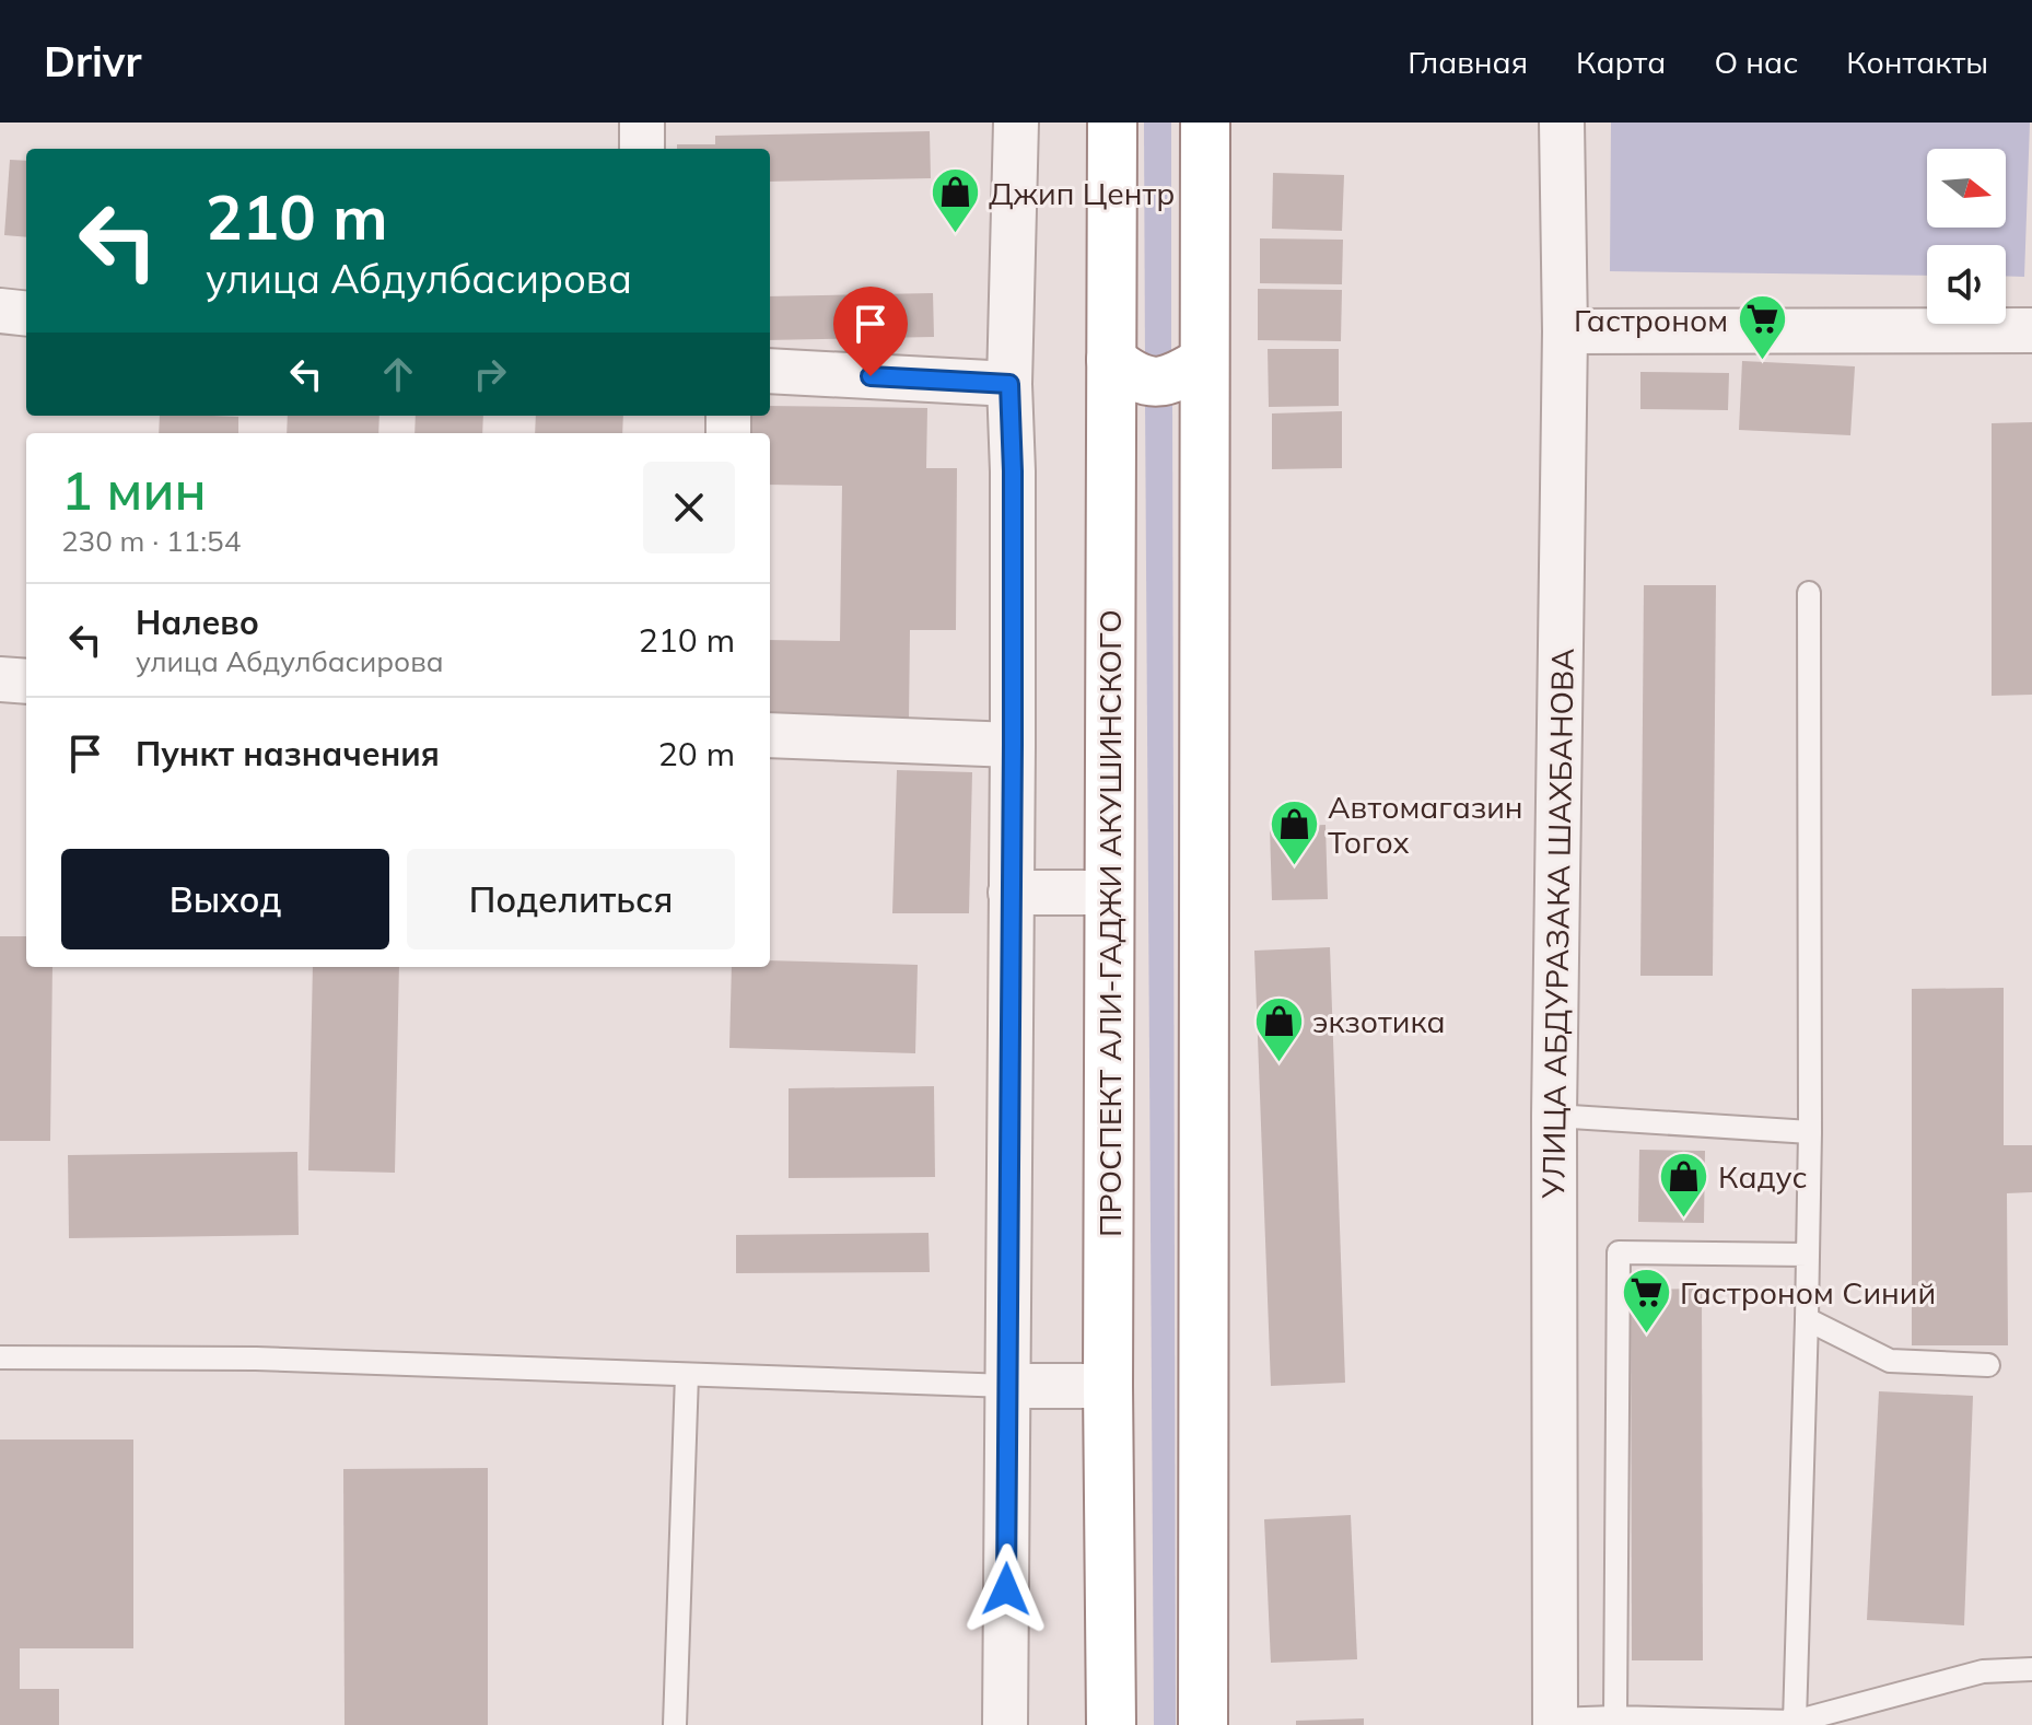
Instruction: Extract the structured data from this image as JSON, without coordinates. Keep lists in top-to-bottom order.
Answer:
{
  "streets": {
    "highway": ["ПРОСПЕКТ АЛИ-ГАДЖИ АКУШИНСКОГО"],
    "street": ["УЛИЦА АБДУРАЗАКА ШАХБАНОВА"]
  },
  "places": {
    "shop": [
      "Джип Центр",
      "Автомагазин Тогох",
      "экзотика",
      "Кадус"
    ],
    "supermarket": ["Гастроном", "Гастроном Синий"]
  },
  "north": "right",
  "page": {
    "header": "Drivr",
    "nav": [
      "Главная",
      "Карта",
      "О нас",
      "Контакты"
    ],
    "turn": ["210 m", "улица Абдулбасирова"],
    "heading": ["1 мин", "230 m · 11:54"],
    "list": [
      {
        "name": "Налево",
        "note": "улица Абдулбасирова",
        "value": "210 m"
      },
      {
        "name": "Пункт назначения",
        "value": "20 m"
      }
    ],
    "buttons": ["Выход", "Поделиться"]
  }
}
